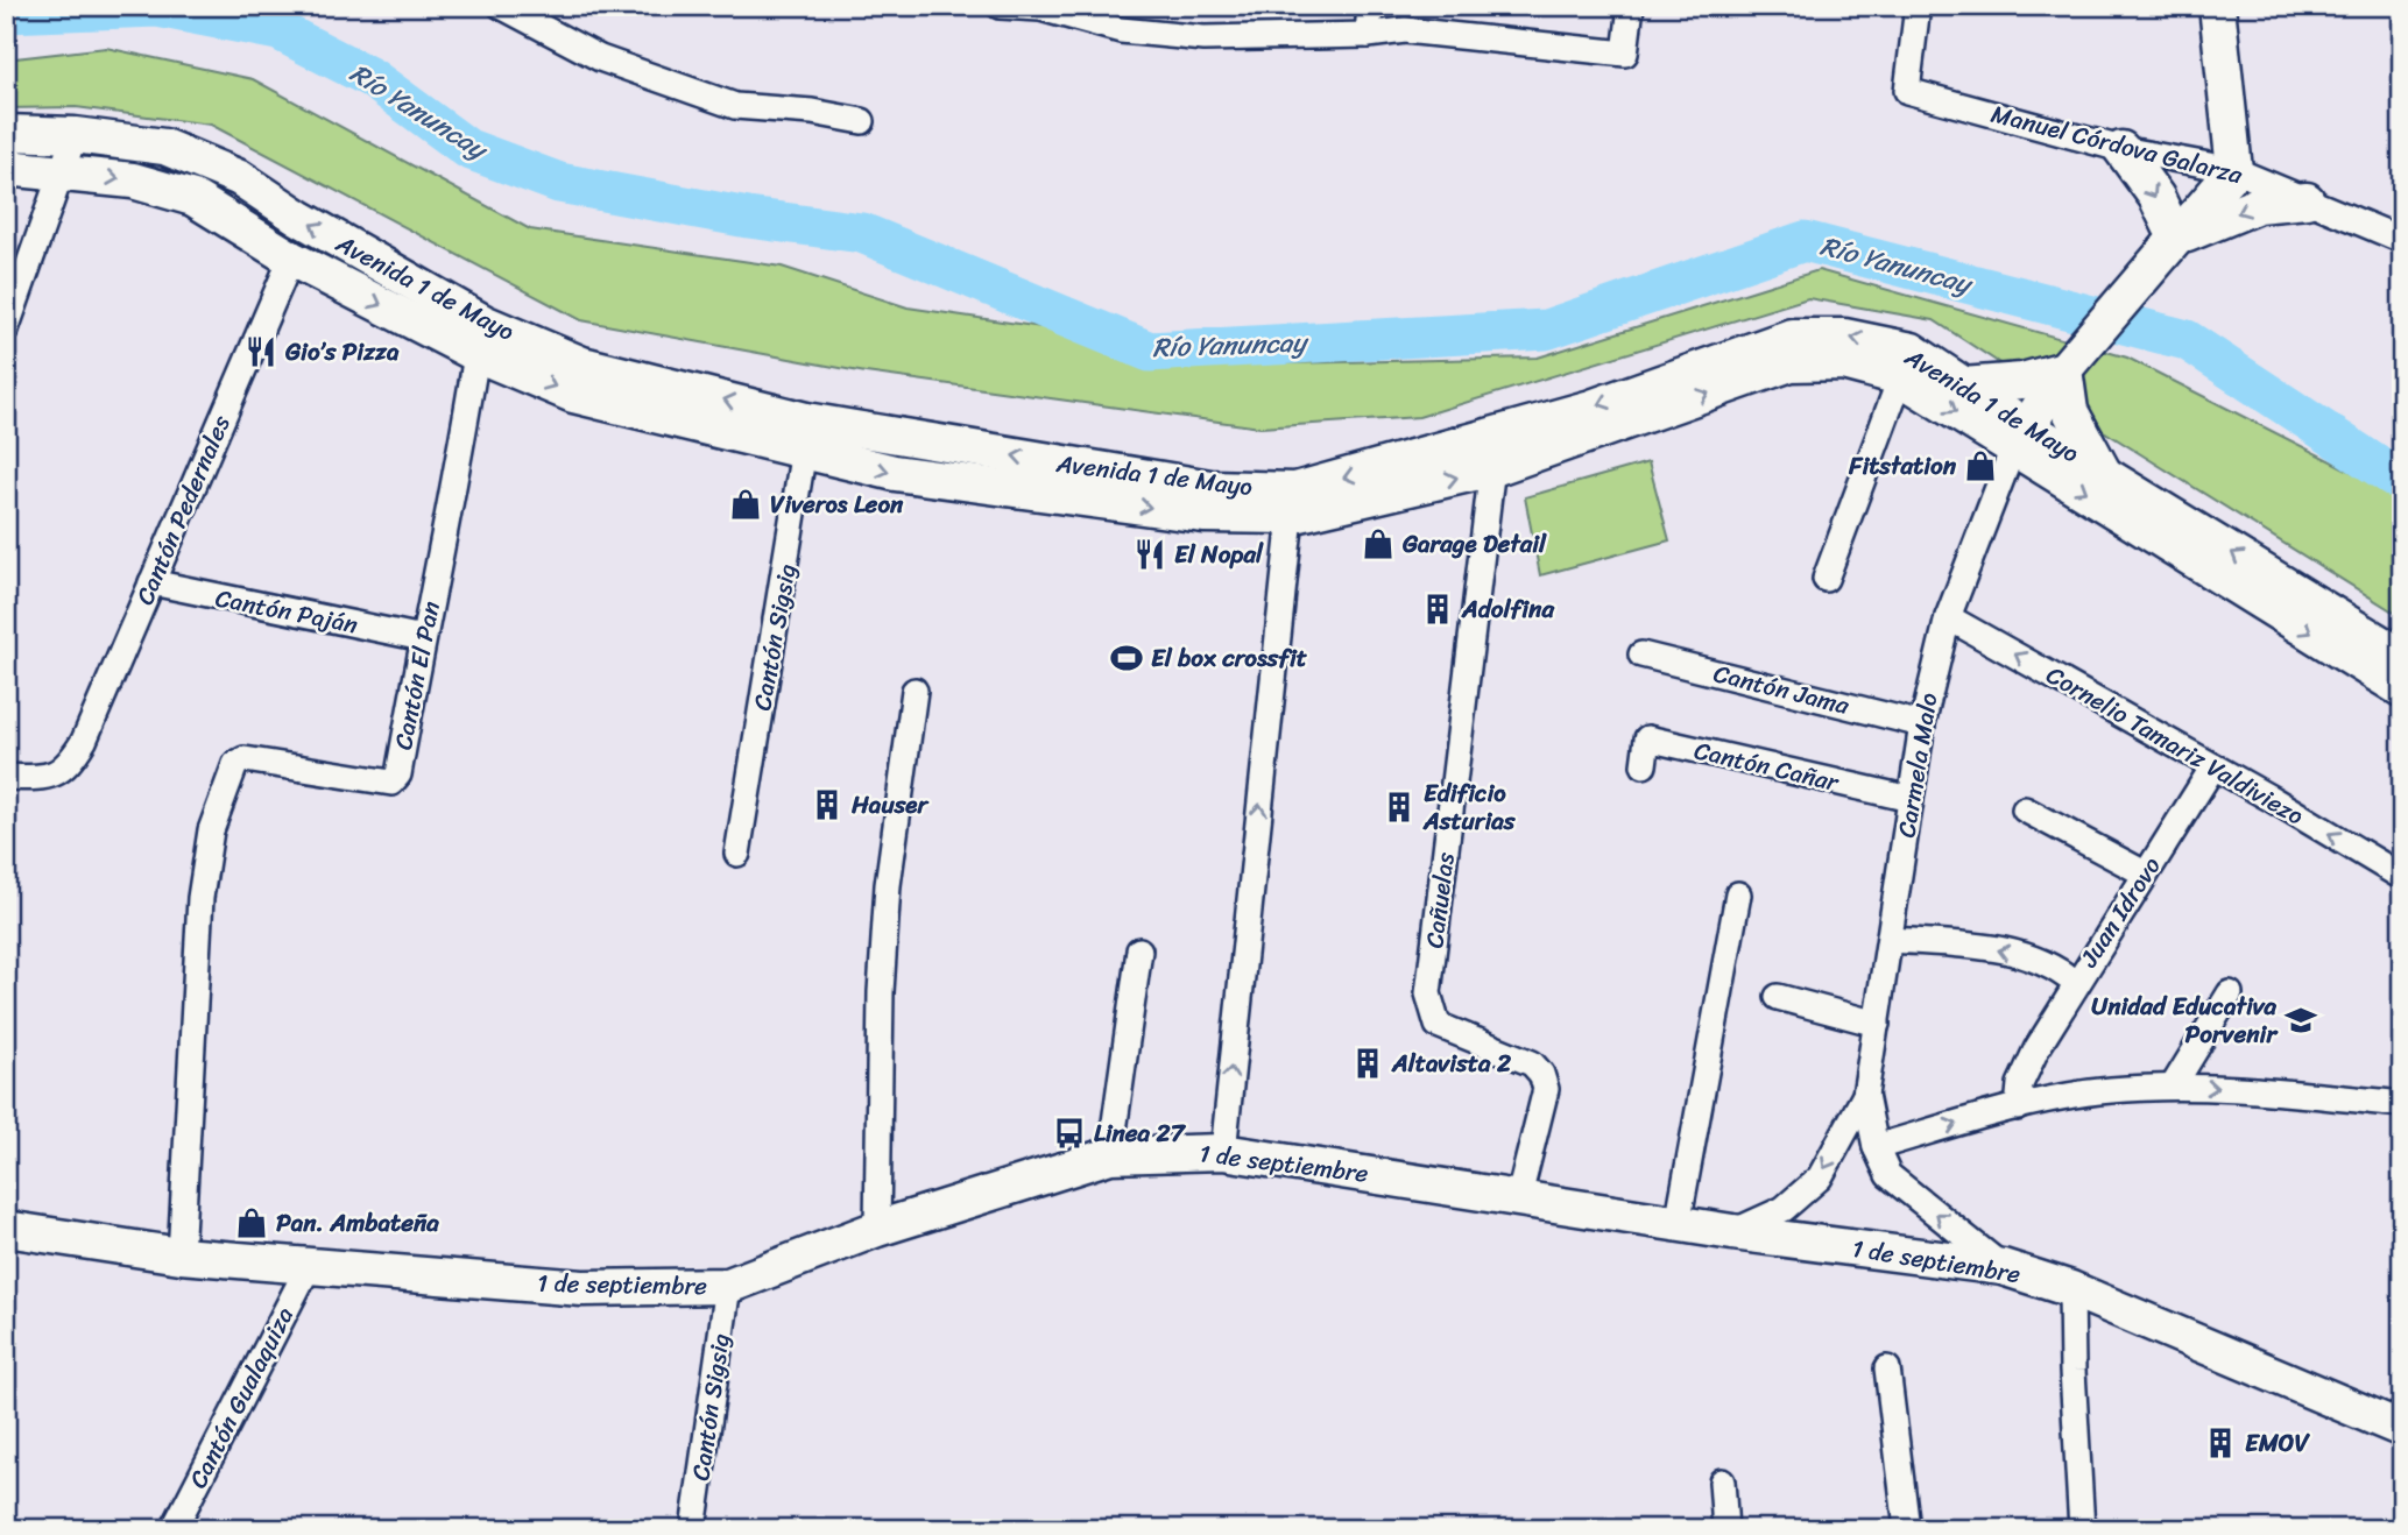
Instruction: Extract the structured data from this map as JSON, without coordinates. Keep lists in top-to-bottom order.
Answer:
{
  "streets": {
    "main road": ["Avenida 1 de Mayo", "1 de septiembre"],
    "street": [
      "Manuel Córdova Galarza",
      "Cantón Pedernales",
      "Cantón Paján",
      "Cantón Sigsig",
      "Cantón El Pan",
      "Cantón Jama",
      "Cornelio Tamariz Valdiviezo",
      "Carmela Malo",
      "Cantón Cañar",
      "Cañuelas",
      "Juan Idrovo",
      "Cantón Gualaquiza"
    ]
  },
  "crossings": [
    ["Avenida 1 de Mayo", "Cantón Pedernales"],
    ["Avenida 1 de Mayo", "Cantón Sigsig"],
    ["Avenida 1 de Mayo", "Cantón El Pan"],
    ["Avenida 1 de Mayo", "Carmela Malo"],
    ["Avenida 1 de Mayo", "Cañuelas"],
    ["Cantón Pedernales", "Cantón Paján"],
    ["Cantón Paján", "Cantón El Pan"],
    ["Cantón Sigsig", "1 de septiembre"],
    ["Cantón El Pan", "1 de septiembre"],
    ["Cantón Jama", "Carmela Malo"],
    ["Cornelio Tamariz Valdiviezo", "Carmela Malo"],
    ["Cornelio Tamariz Valdiviezo", "Juan Idrovo"],
    ["Carmela Malo", "Cantón Cañar"],
    ["Carmela Malo", "1 de septiembre"],
    ["Cañuelas", "1 de septiembre"],
    ["1 de septiembre", "Cantón Gualaquiza"]
  ],
  "one_way": ["Cornelio Tamariz Valdiviezo"],
  "water": ["Río Yanuncay"],
  "places": {
    "restaurant": ["Gio’s Pizza", "El Nopal"],
    "shop": [
      "Fitstation",
      "Viveros Leon",
      "Garage Detail",
      "Pan. Ambateña"
    ],
    "building": [
      "Adolfina",
      "Hauser",
      "Edificio Asturias",
      "Altavista 2",
      "EMOV"
    ],
    "sports": ["El box crossfit"],
    "school or university": ["Unidad Educativa Porvenir"],
    "bus stop": ["Linea 27"]
  }
}
